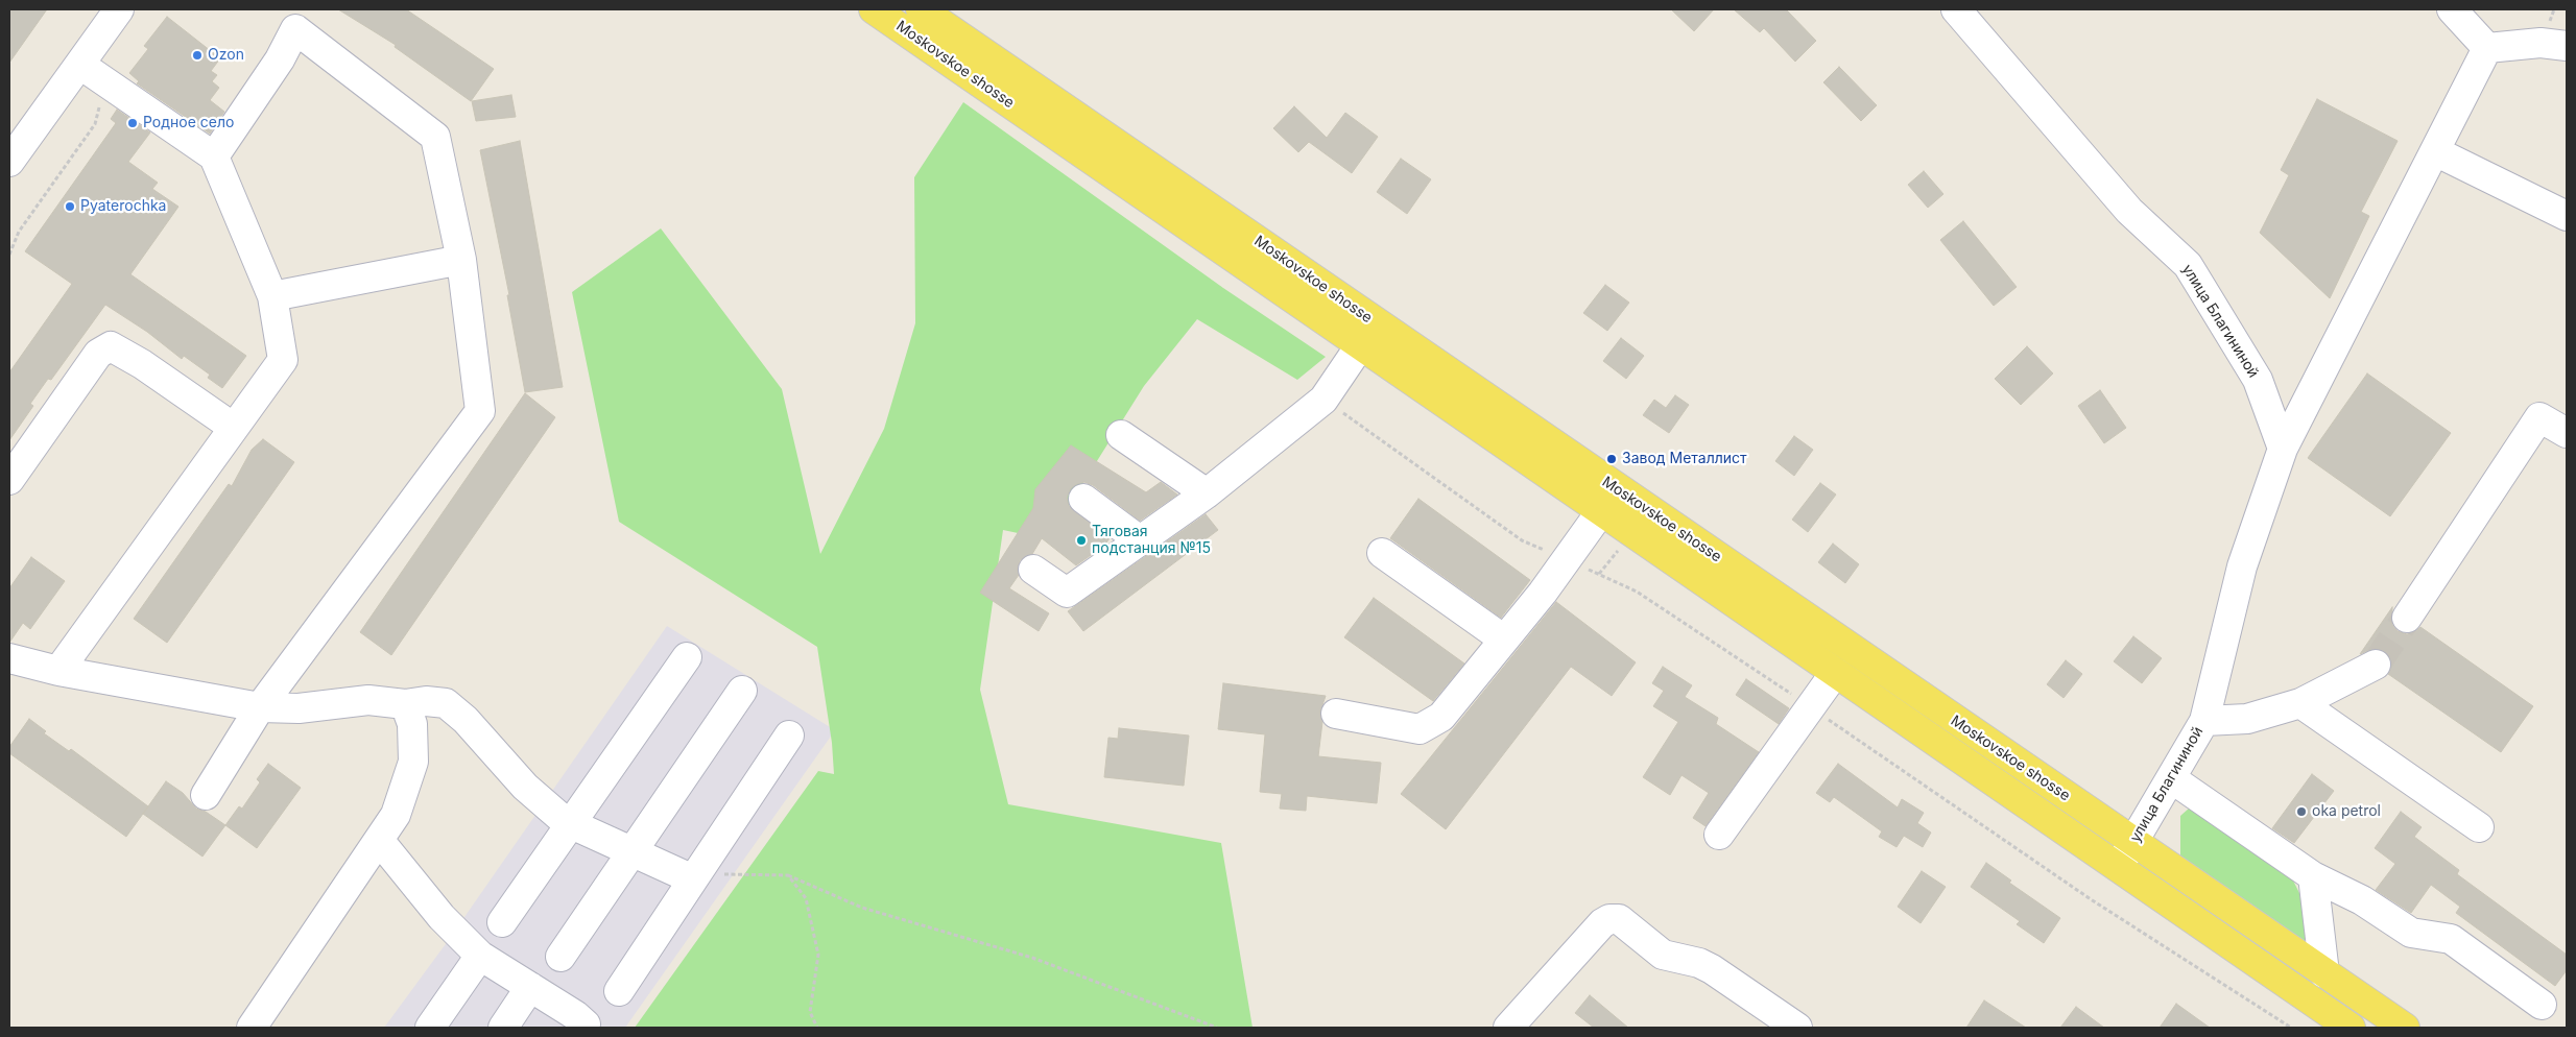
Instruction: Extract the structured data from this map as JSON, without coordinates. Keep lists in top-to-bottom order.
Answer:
{
  "streets": {
    "main road": ["Moskovskoe shosse"],
    "street": ["улица Благининой"]
  },
  "crossings": [
    ["Moskovskoe shosse", "улица Благининой"]
  ],
  "places": [
    "Ozon",
    "Родное село",
    "Pyaterochka",
    "Завод Металлист",
    "Тяговая подстанция №15",
    "oka petrol"
  ]
}
